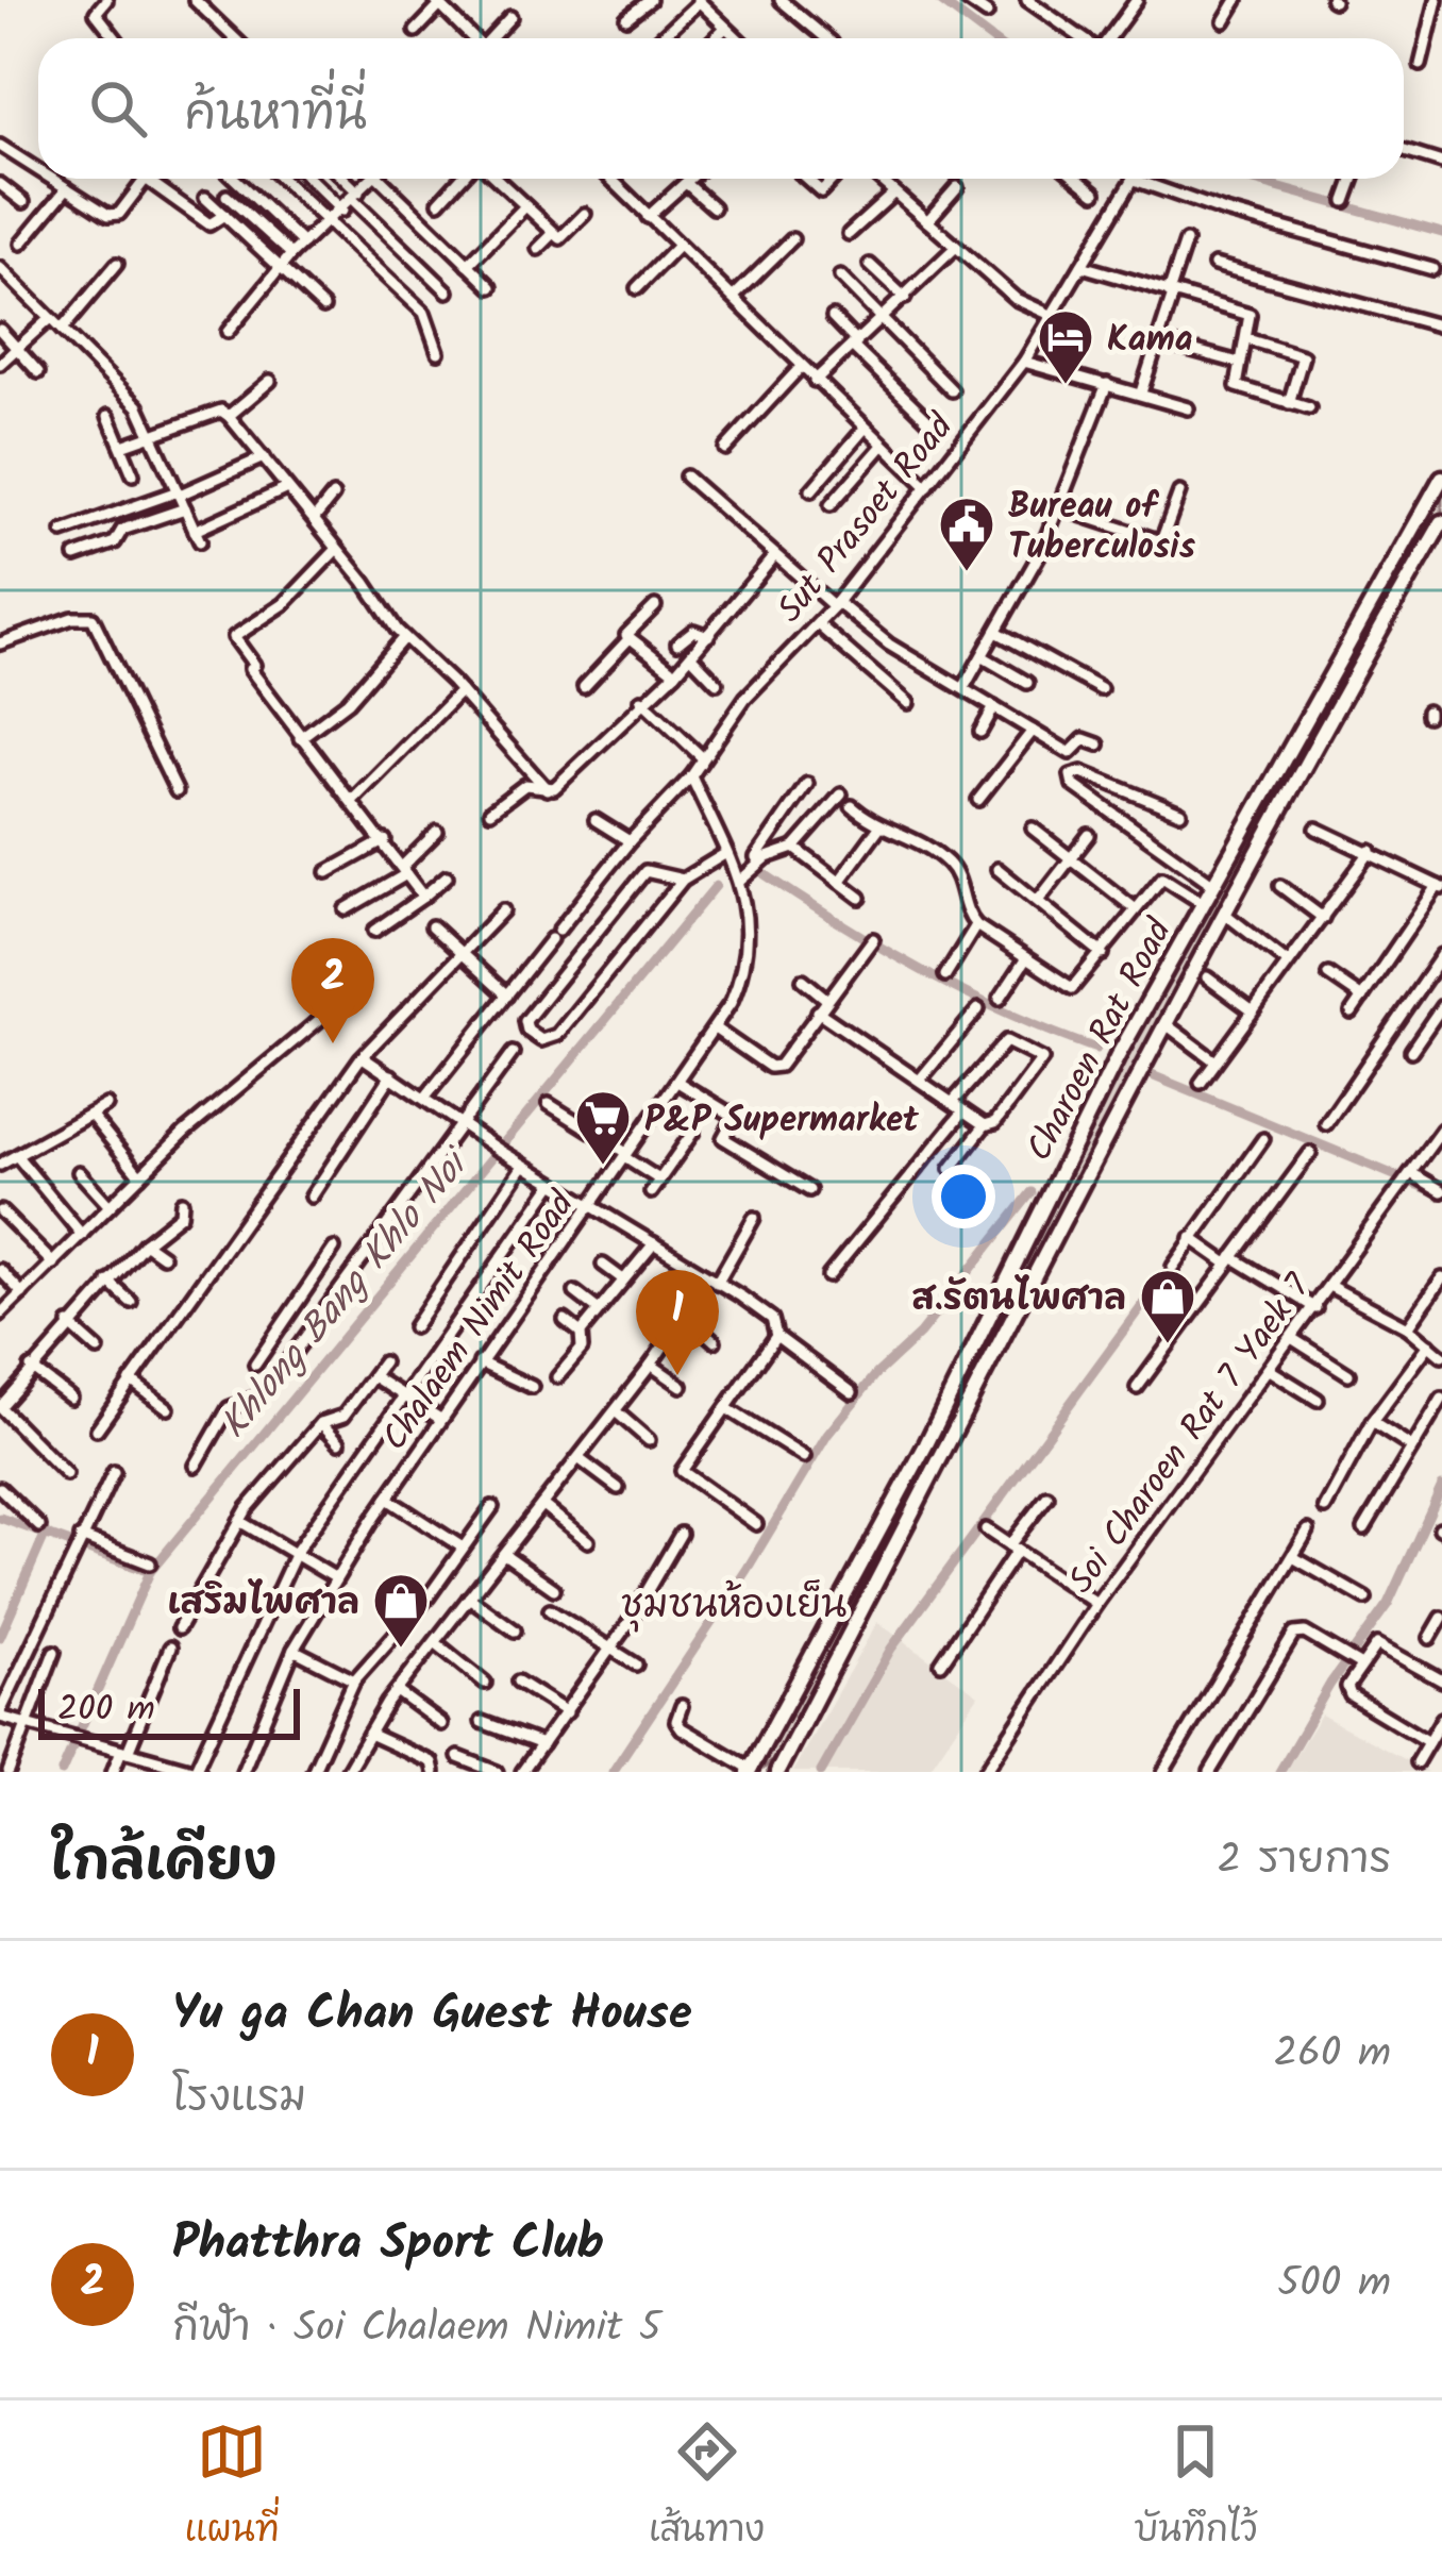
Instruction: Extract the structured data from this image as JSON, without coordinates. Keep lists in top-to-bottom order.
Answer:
{
  "streets": {
    "main road": ["Charoen Rat Road"],
    "street": ["Sut Prasoet Road", "Chalaem Nimit Road", "Soi Charoen Rat 7 Yaek 7"]
  },
  "districts": ["ชุมชนห้องเย็น"],
  "water": ["Khlong Bang Khlo Noi"],
  "places": {
    "hotel": ["Kama"],
    "public building": ["Bureau of Tuberculosis"],
    "supermarket": ["P&P Supermarket"],
    "shop": ["ส.รัตนไพศาล", "เสริมไพศาล"]
  },
  "scale_bar": "200 m",
  "page": {
    "search": "ค้นหาที่นี่",
    "pins": ["2", "1"],
    "scale": "200 m",
    "heading": ["ใกล้เคียง", "2 รายการ"],
    "list": [
      {
        "mark": "1",
        "name": "Yu ga Chan Guest House",
        "note": "โรงแรม",
        "value": "260 m"
      },
      {
        "mark": "2",
        "name": "Phatthra Sport Club",
        "note": "กีฬา · Soi Chalaem Nimit 5",
        "value": "500 m"
      }
    ],
    "nav": ["แผนที่", "เส้นทาง", "บันทึกไว้"]
  }
}
